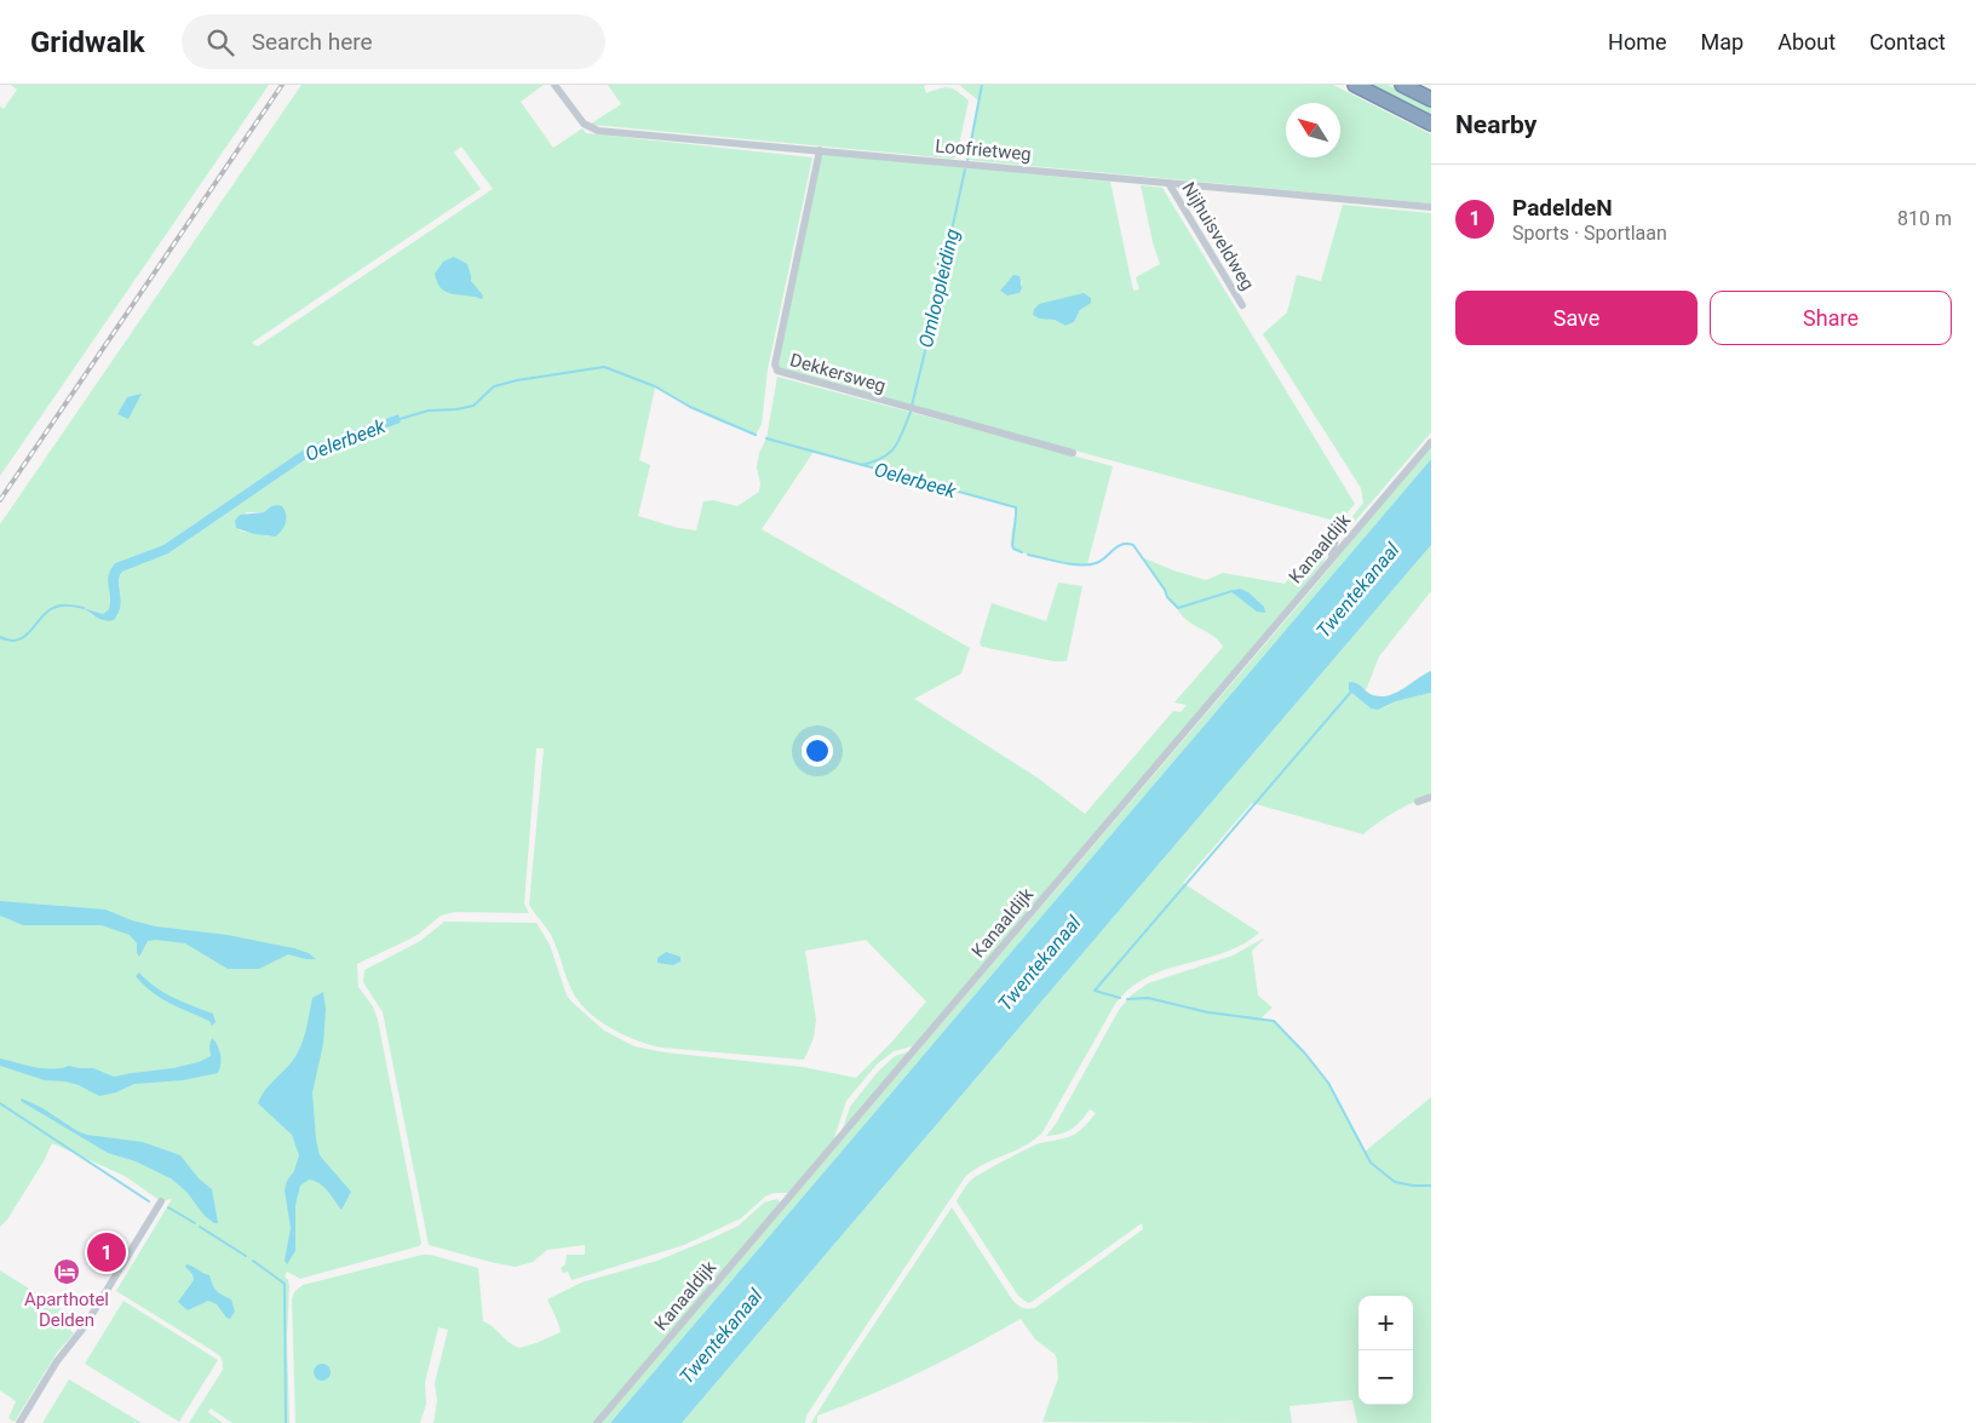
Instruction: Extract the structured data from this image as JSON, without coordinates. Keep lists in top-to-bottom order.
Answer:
{
  "streets": {
    "street": [
      "Loofrietweg",
      "Nijhuisveldweg",
      "Dekkersweg",
      "Kanaaldijk"
    ]
  },
  "crossings": [
    ["Loofrietweg", "Nijhuisveldweg"],
    ["Loofrietweg", "Dekkersweg"]
  ],
  "water": ["Omloopleiding", "Oelerbeek", "Twentekanaal"],
  "places": {
    "hotel": ["Aparthotel Delden"]
  },
  "north": "top left",
  "page": {
    "header": "Gridwalk",
    "search": "Search here",
    "nav": [
      "Home",
      "Map",
      "About",
      "Contact"
    ],
    "heading": "Nearby",
    "list": [
      {
        "mark": "1",
        "name": "PadeldeN",
        "note": "Sports · Sportlaan",
        "value": "810 m"
      }
    ],
    "buttons": ["Save", "Share"],
    "pins": "1",
    "map_buttons": ["+", "−"]
  }
}
